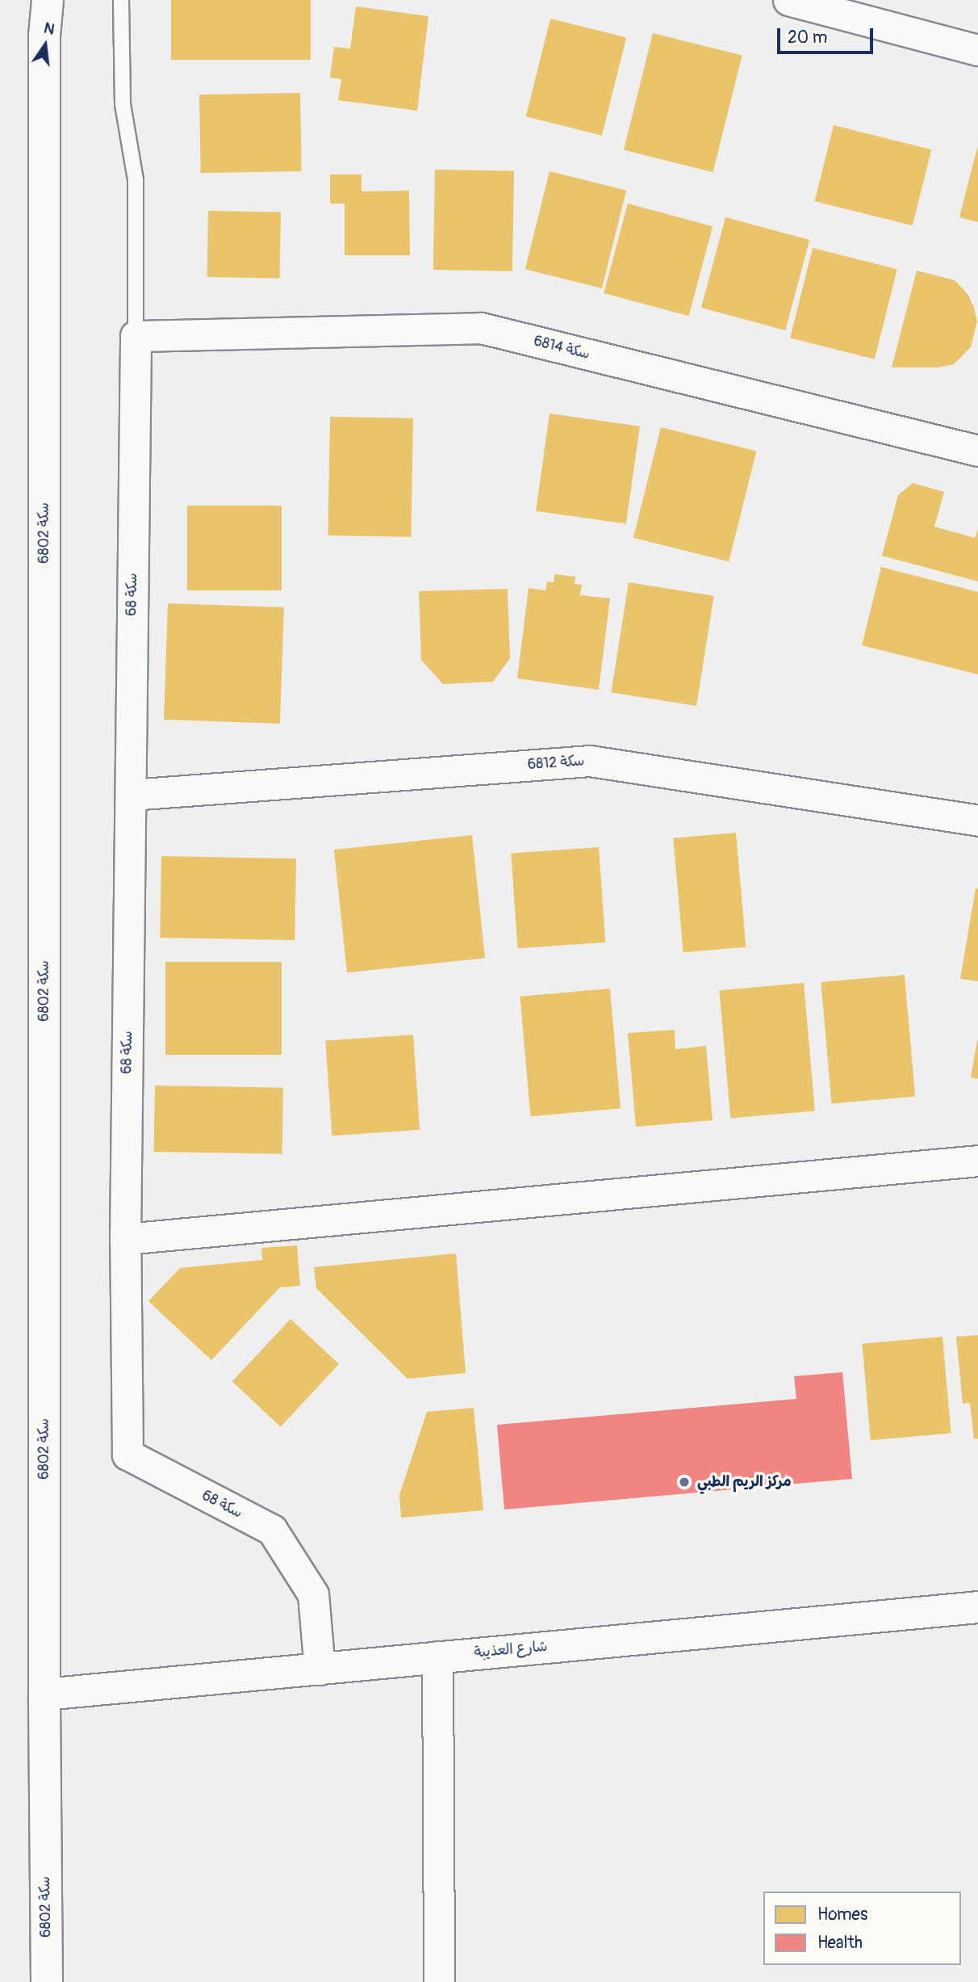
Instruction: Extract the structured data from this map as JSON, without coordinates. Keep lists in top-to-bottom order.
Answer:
{
  "streets": {
    "street": [
      "سكة 6814",
      "سكة 6802",
      "68 سكة",
      "سكة 6812",
      "شارع العذيبة"
    ]
  },
  "crossings": [
    ["سكة 6814", "68 سكة"],
    ["سكة 6802", "شارع العذيبة"],
    ["68 سكة", "سكة 6812"],
    ["68 سكة", "شارع العذيبة"]
  ],
  "places": ["مركز الريم الطبي"],
  "legend": ["Homes", "Health"],
  "scale_bar": "20 m",
  "north": "top"
}
